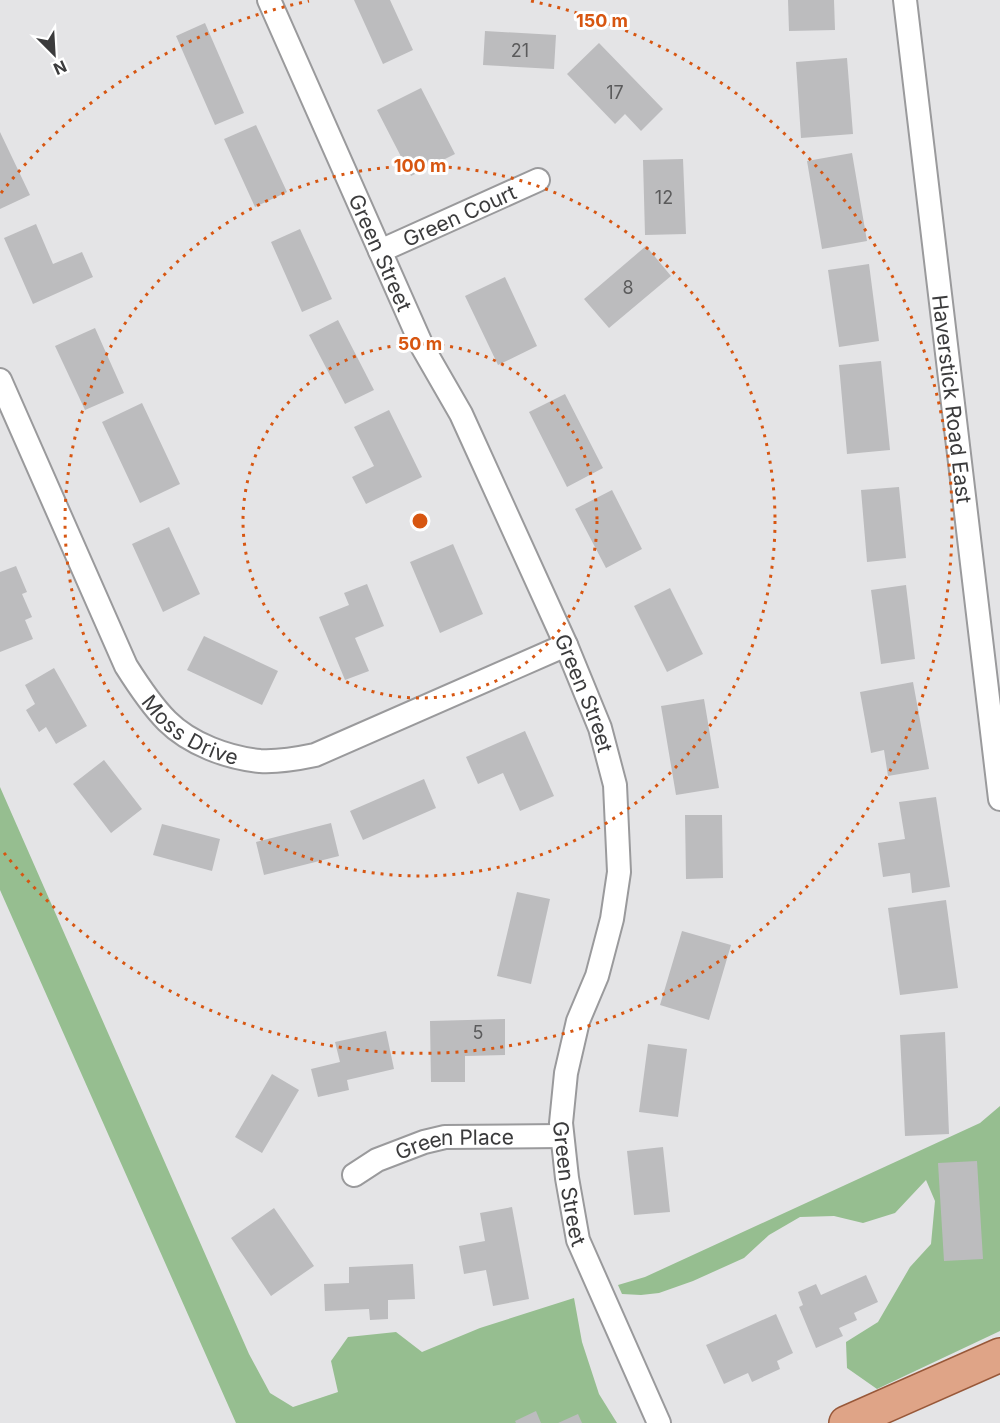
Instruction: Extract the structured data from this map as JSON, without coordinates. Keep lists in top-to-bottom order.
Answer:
{
  "streets": {
    "street": [
      "Green Court",
      "Green Street",
      "Haverstick Road East",
      "Moss Drive",
      "Green Place"
    ]
  },
  "crossings": [
    ["Green Court", "Green Street"],
    ["Green Street", "Moss Drive"],
    ["Green Street", "Green Place"]
  ],
  "house_numbers": [
    "21",
    "17",
    "12",
    "8",
    "5"
  ],
  "north": "bottom right",
  "rings": ["150 m", "100 m", "50 m"]
}
